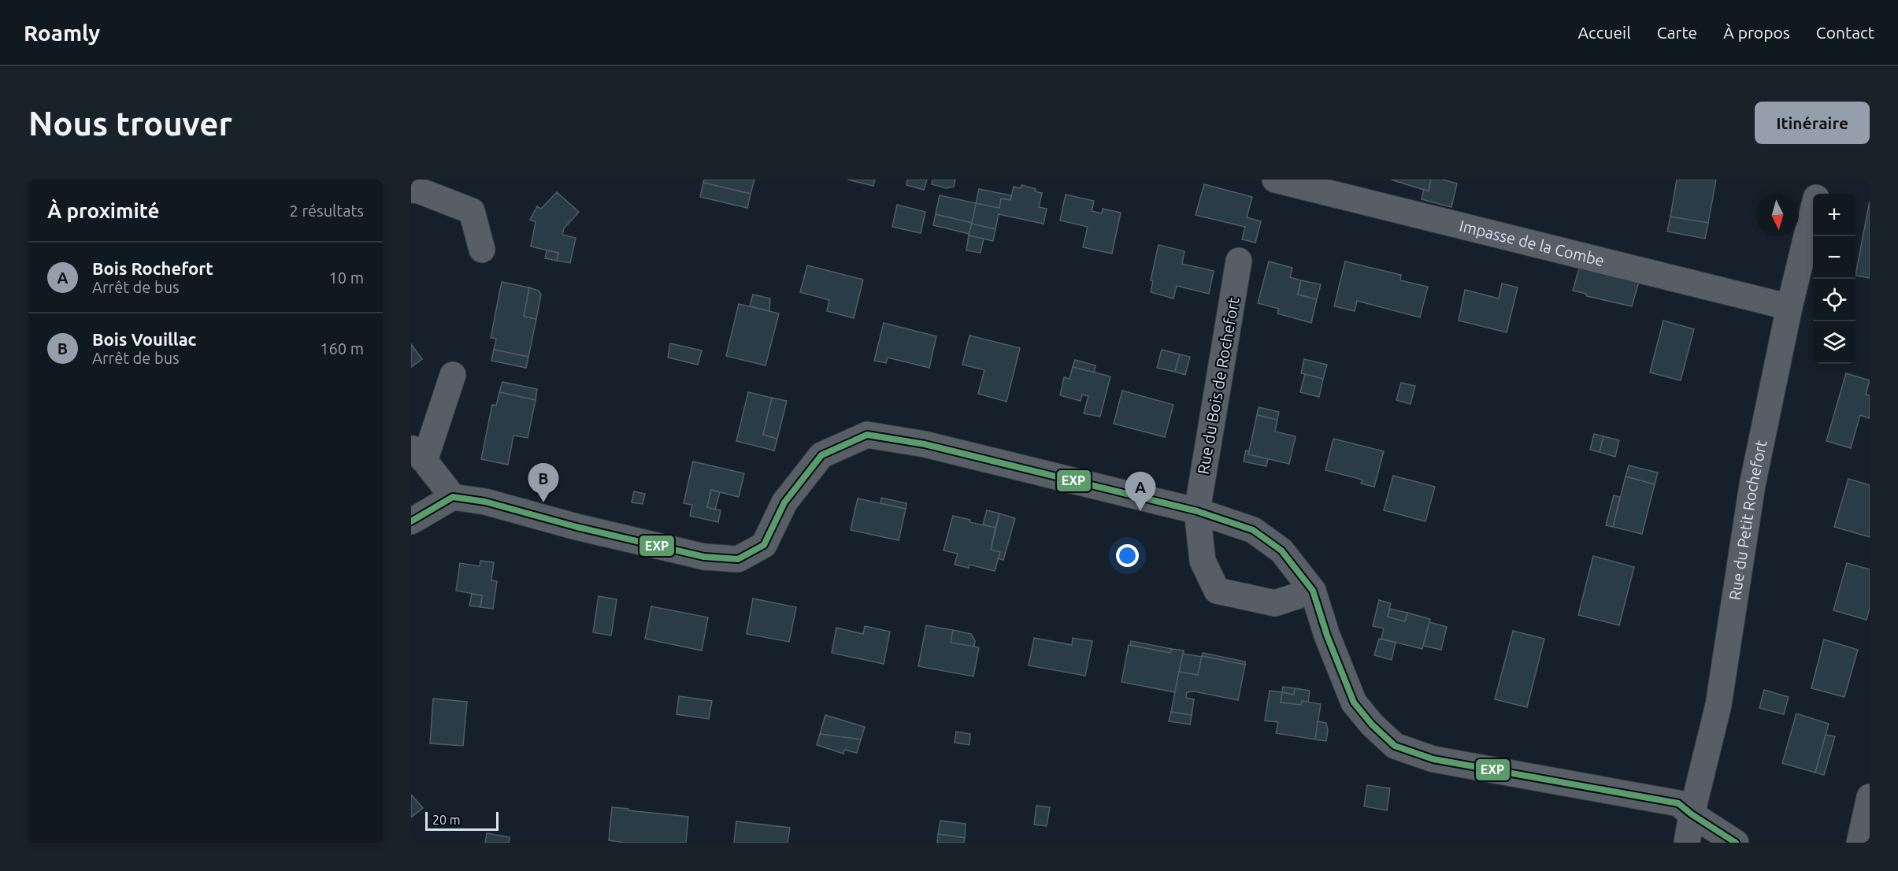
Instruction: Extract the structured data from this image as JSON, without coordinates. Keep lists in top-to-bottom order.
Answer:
{
  "streets": {
    "street": ["Impasse de la Combe", "Rue du Bois de Rochefort", "Rue du Petit Rochefort"]
  },
  "crossings": [
    ["Impasse de la Combe", "Rue du Petit Rochefort"]
  ],
  "lines": ["transit line EXP"],
  "scale_bar": "20 m",
  "north": "bottom",
  "page": {
    "header": "Roamly",
    "nav": [
      "Accueil",
      "Carte",
      "À propos",
      "Contact"
    ],
    "buttons": "Itinéraire",
    "title": "Nous trouver",
    "heading": ["À proximité", "2 résultats"],
    "map_buttons": ["+", "−"],
    "list": [
      {
        "mark": "A",
        "name": "Bois Rochefort",
        "note": "Arrêt de bus",
        "value": "10 m"
      },
      {
        "mark": "B",
        "name": "Bois Vouillac",
        "note": "Arrêt de bus",
        "value": "160 m"
      }
    ],
    "pins": ["B", "A"],
    "scale": "20 m"
  }
}
